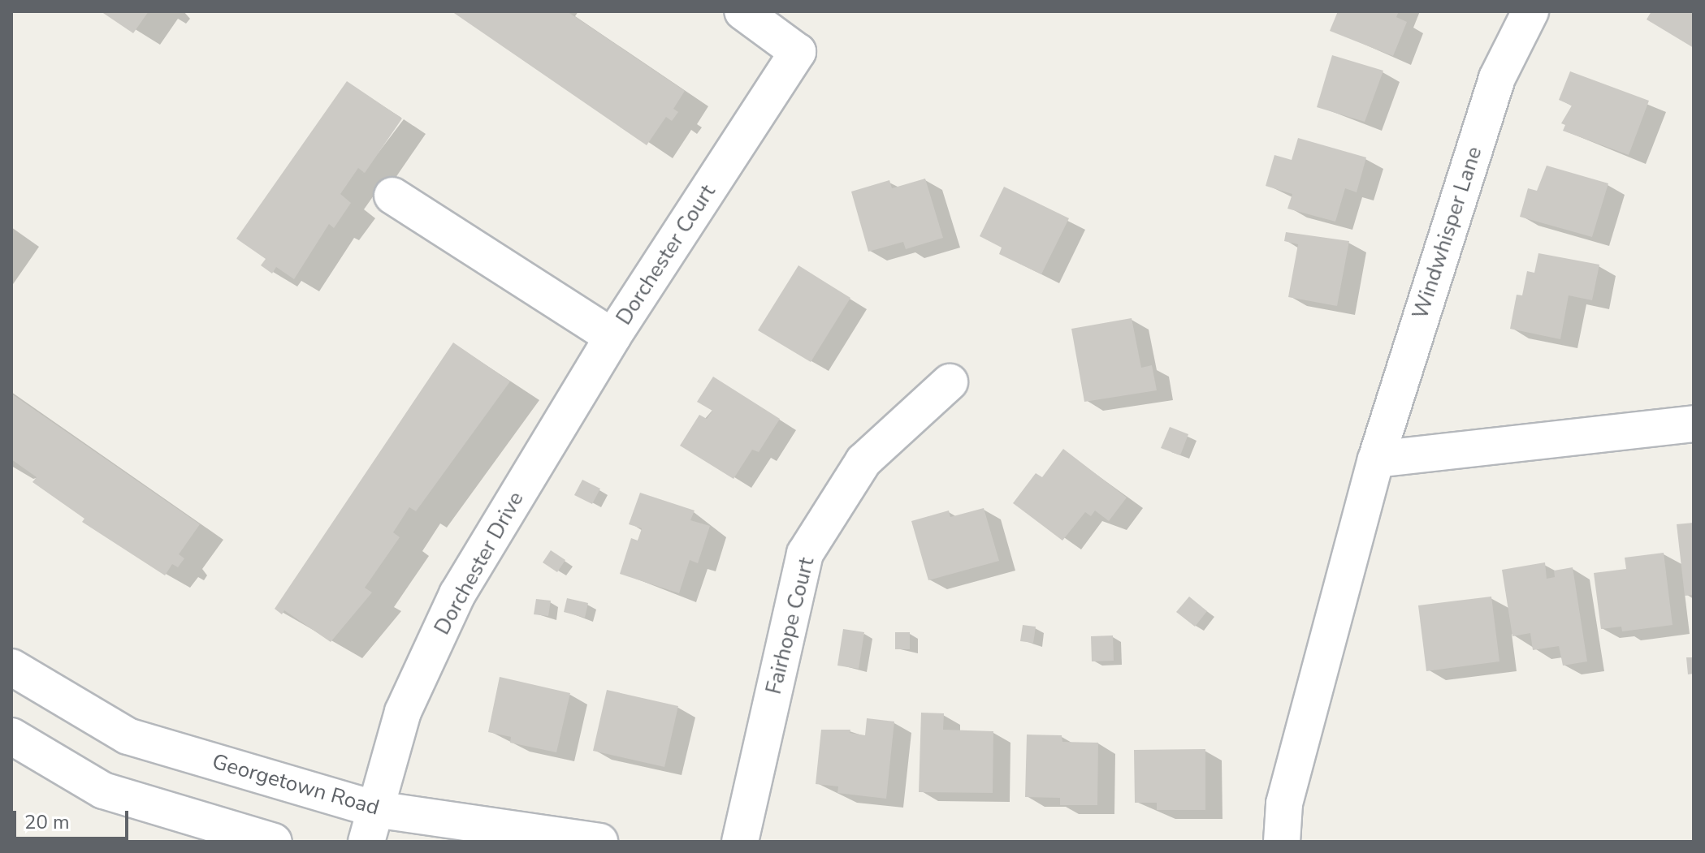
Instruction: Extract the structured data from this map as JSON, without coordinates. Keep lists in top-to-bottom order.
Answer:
{
  "streets": {
    "street": [
      "Windwhisper Lane",
      "Dorchester Court",
      "Dorchester Drive",
      "Fairhope Court",
      "Georgetown Road"
    ]
  },
  "crossings": [
    ["Dorchester Court", "Dorchester Drive"],
    ["Dorchester Drive", "Georgetown Road"]
  ],
  "scale_bar": "20 m"
}
